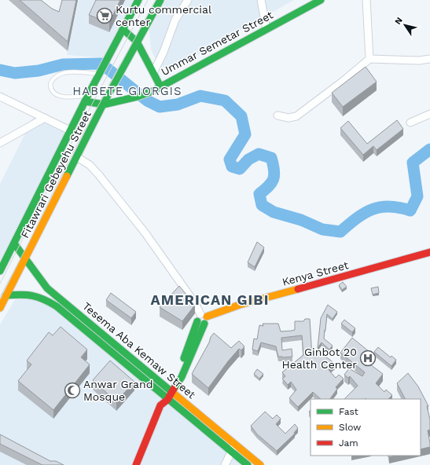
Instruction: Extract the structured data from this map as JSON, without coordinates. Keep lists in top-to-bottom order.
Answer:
{
  "streets": {
    "main road": [
      "Ummar Semetar Street",
      "Fitawrari Gebeyehu Street",
      "Kenya Street",
      "Tesema Aba Kemaw Street"
    ]
  },
  "crossings": [
    ["Ummar Semetar Street", "Fitawrari Gebeyehu Street"],
    ["Fitawrari Gebeyehu Street", "Tesema Aba Kemaw Street"]
  ],
  "districts": ["HABETE GIORGIS", "AMERICAN GIBI"],
  "places": {
    "supermarket": ["Kurtu commercial center"],
    "hospital": ["Ginbot 20 Health Center"],
    "mosque": ["Anwar Grand Mosque"]
  },
  "legend": ["Fast", "Slow", "Jam"],
  "north": "top left"
}
